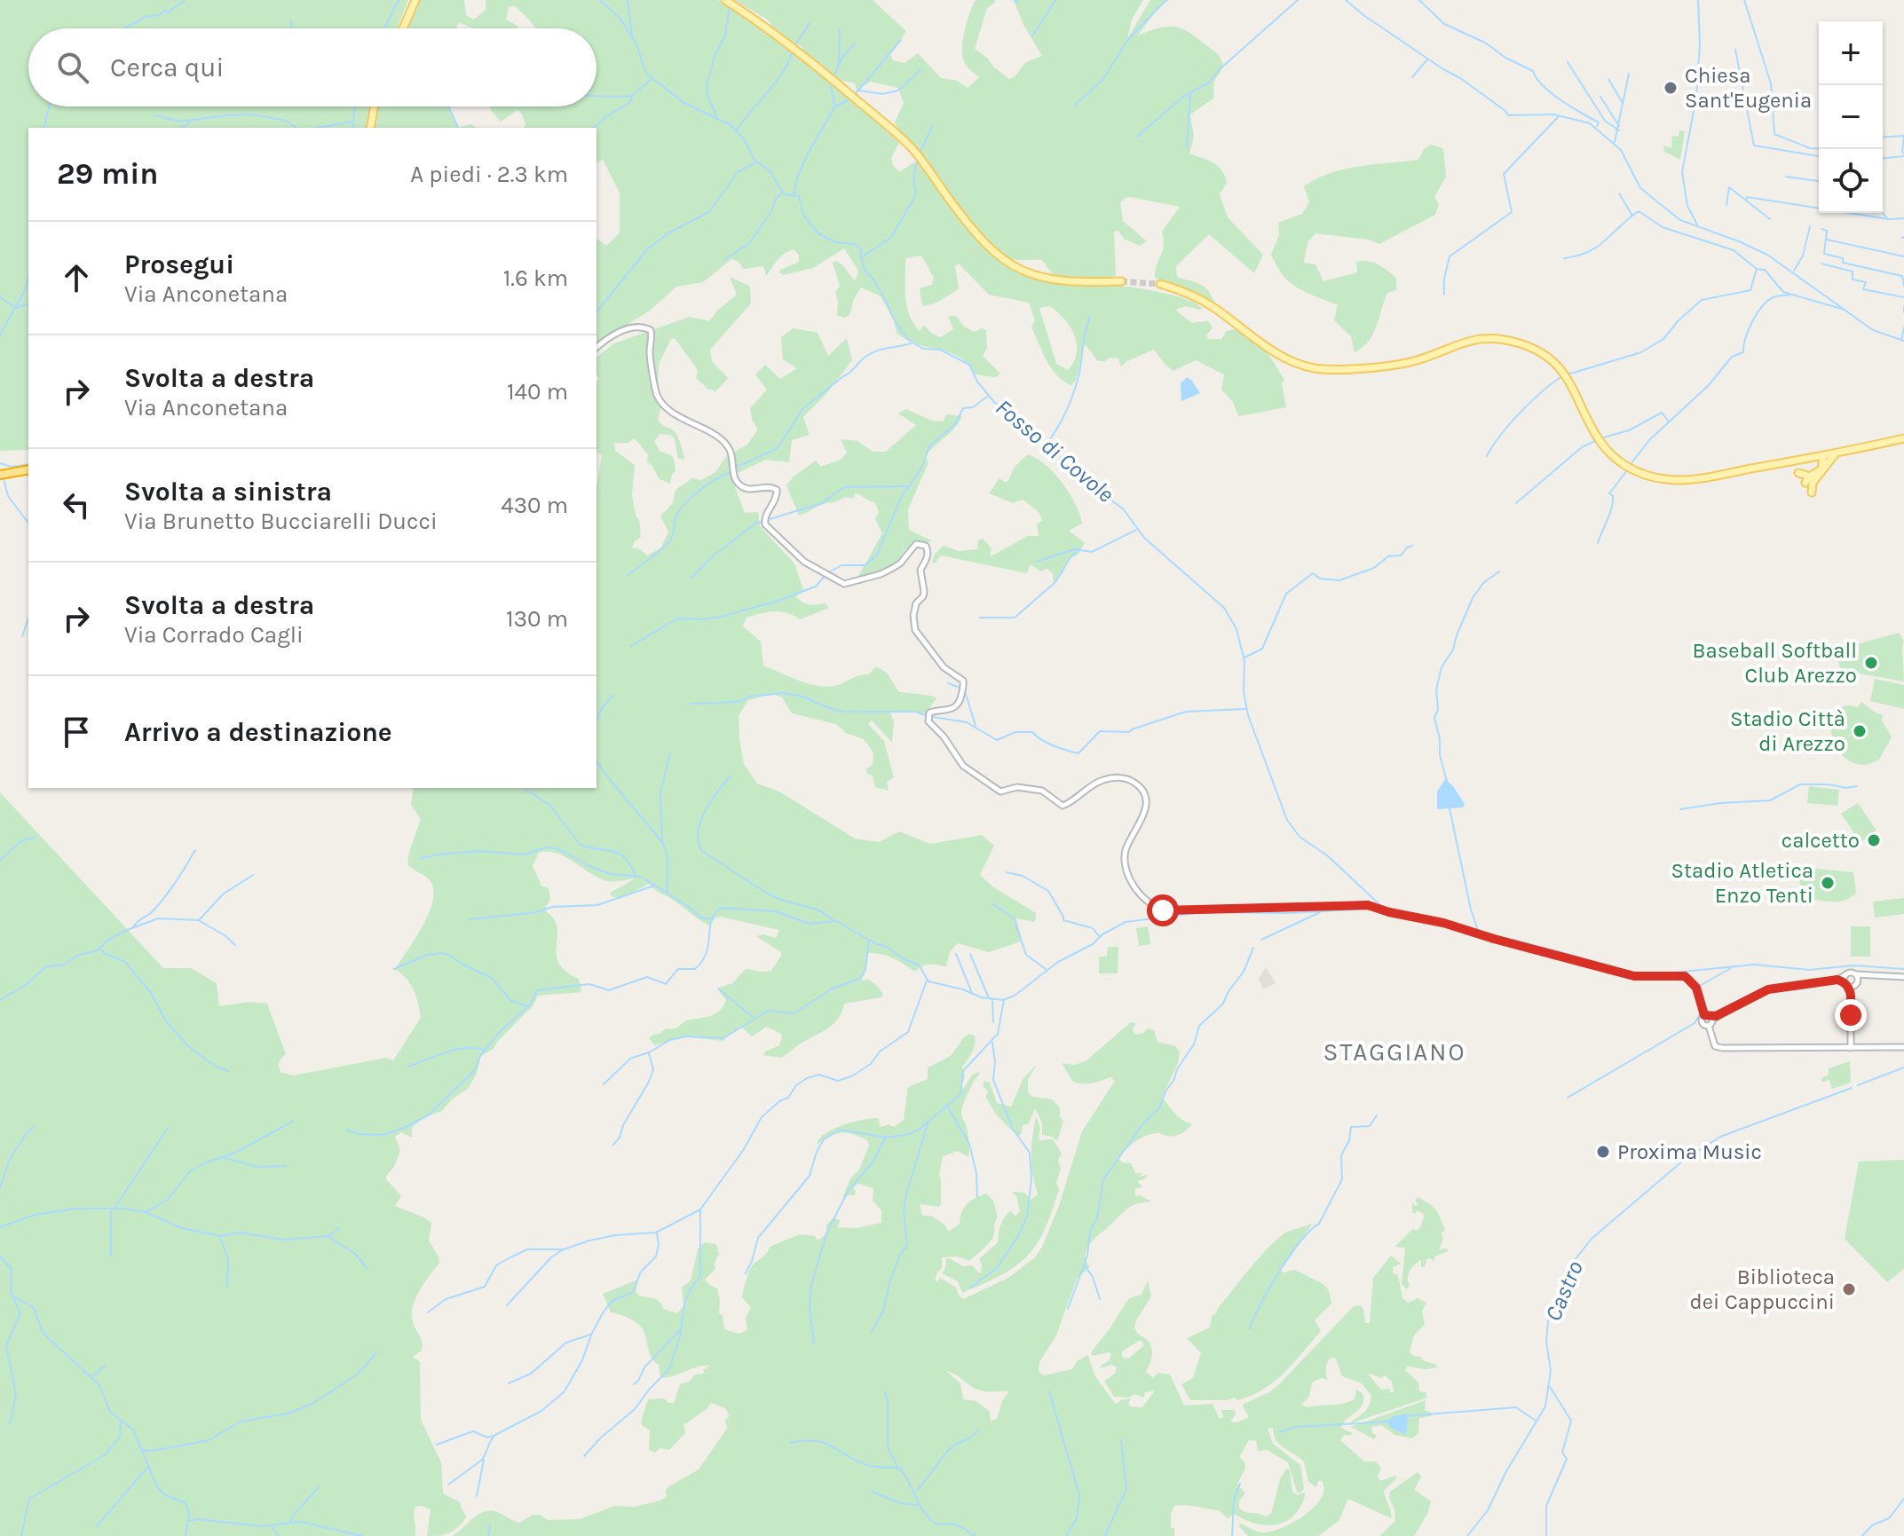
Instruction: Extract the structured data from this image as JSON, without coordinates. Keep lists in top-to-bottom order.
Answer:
{
  "districts": ["STAGGIANO"],
  "water": ["Fosso di Covole", "Castro"],
  "places": [
    "Chiesa Sant'Eugenia",
    "Baseball Softball Club Arezzo",
    "Stadio Città di Arezzo",
    "calcetto",
    "Stadio Atletica Enzo Tenti",
    "Proxima Music",
    "Biblioteca dei Cappuccini"
  ],
  "page": {
    "map_buttons": ["+", "−"],
    "search": "Cerca qui",
    "heading": ["29 min", "A piedi · 2.3 km"],
    "list": [
      ["Prosegui", "Via Anconetana", "1.6 km"],
      ["Svolta a destra", "Via Anconetana", "140 m"],
      ["Svolta a sinistra", "Via Brunetto Bucciarelli Ducci", "430 m"],
      ["Svolta a destra", "Via Corrado Cagli", "130 m"],
      "Arrivo a destinazione"
    ]
  }
}
